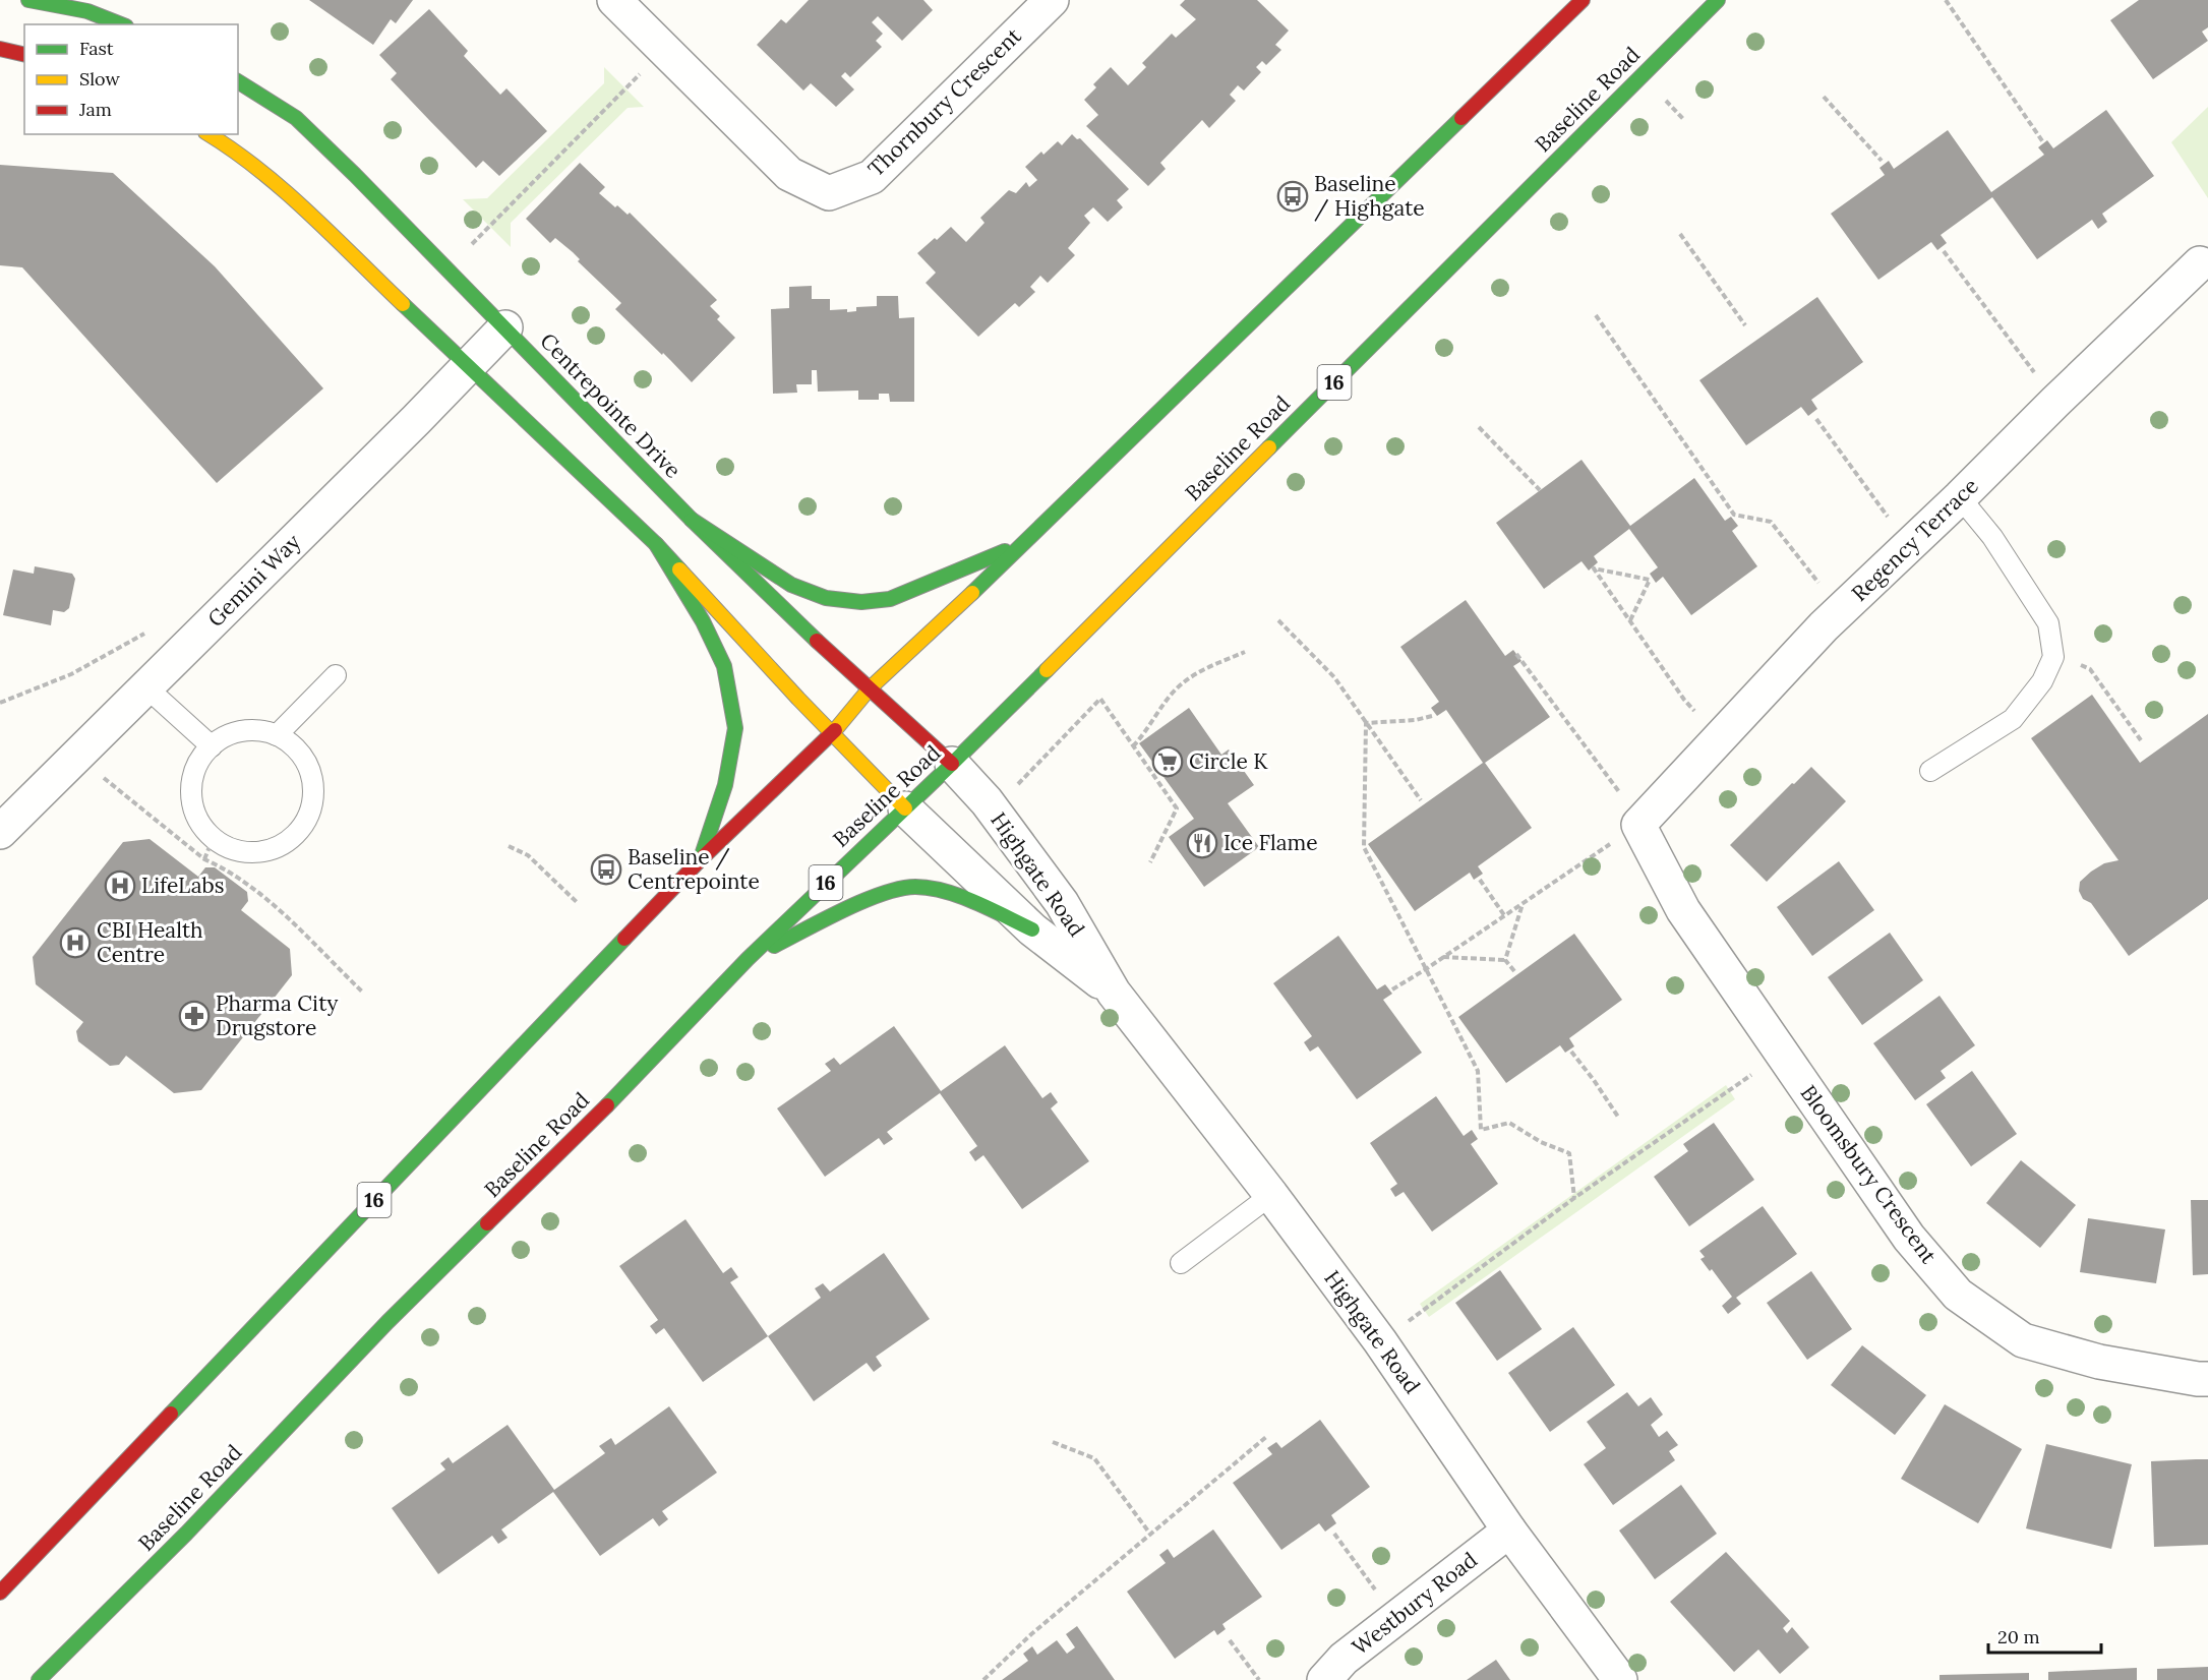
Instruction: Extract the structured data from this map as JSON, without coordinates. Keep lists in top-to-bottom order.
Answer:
{
  "streets": {
    "main road": ["Baseline Road", "16", "Centrepointe Drive"],
    "street": [
      "Thornbury Crescent",
      "Regency Terrace",
      "Gemini Way",
      "Highgate Road",
      "Bloomsbury Crescent",
      "Westbury Road"
    ]
  },
  "crossings": [
    ["Baseline Road", "Centrepointe Drive"],
    ["Baseline Road", "Highgate Road"],
    ["16", "Centrepointe Drive"],
    ["Centrepointe Drive", "Gemini Way"],
    ["Centrepointe Drive", "Highgate Road"],
    ["Regency Terrace", "Bloomsbury Crescent"],
    ["Highgate Road", "Westbury Road"]
  ],
  "places": {
    "bus stop": ["Baseline / Highgate", "Baseline / Centrepointe"],
    "supermarket": ["Circle K"],
    "restaurant": ["Ice Flame"],
    "hospital": ["LifeLabs", "CBI Health Centre"],
    "pharmacy": ["Pharma City Drugstore"]
  },
  "legend": ["Fast", "Slow", "Jam"],
  "scale_bar": "20 m"
}
